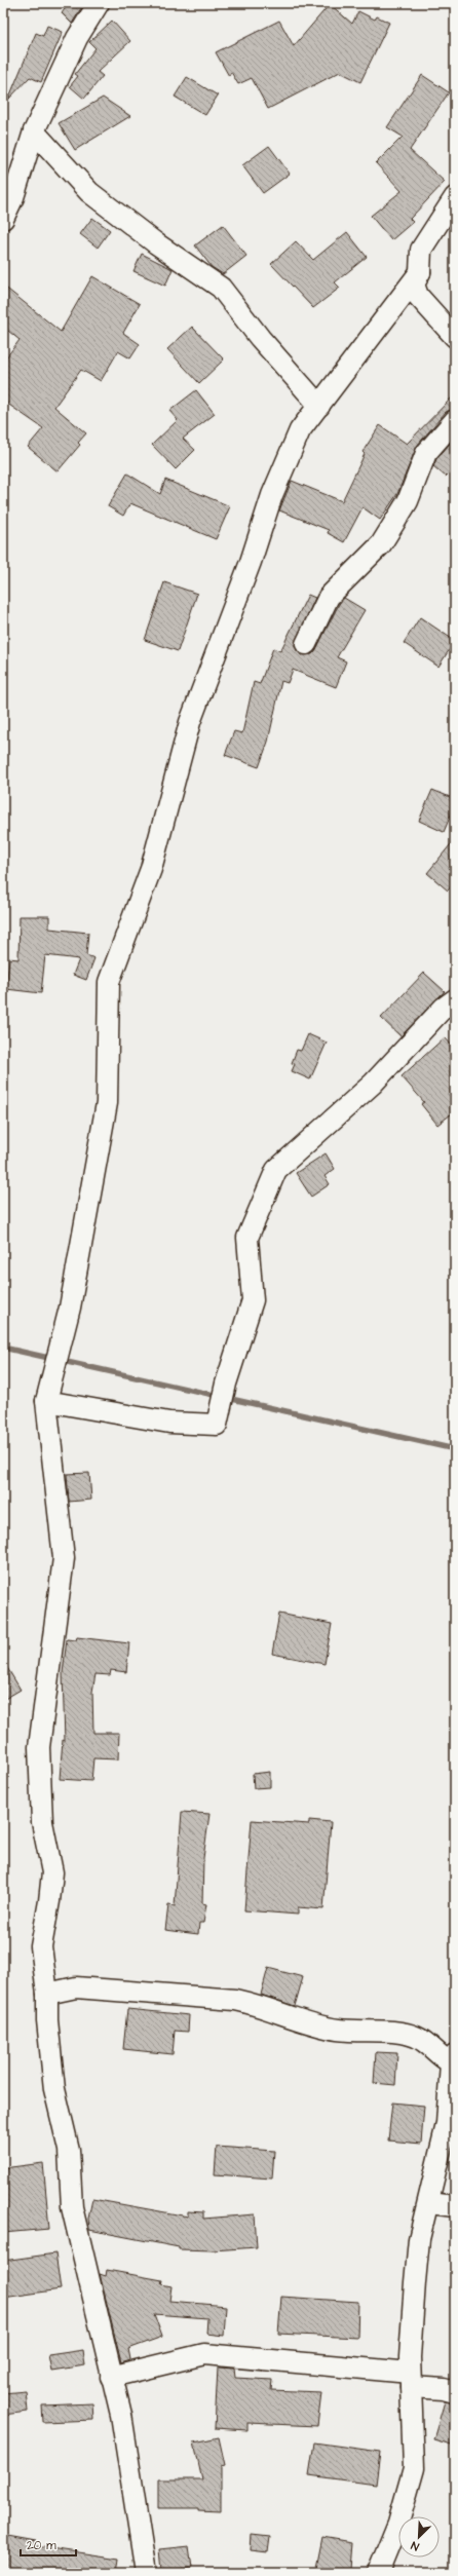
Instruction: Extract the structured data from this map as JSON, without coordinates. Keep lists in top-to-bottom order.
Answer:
{
  "scale_bar": "20 m",
  "north": "bottom left"
}
